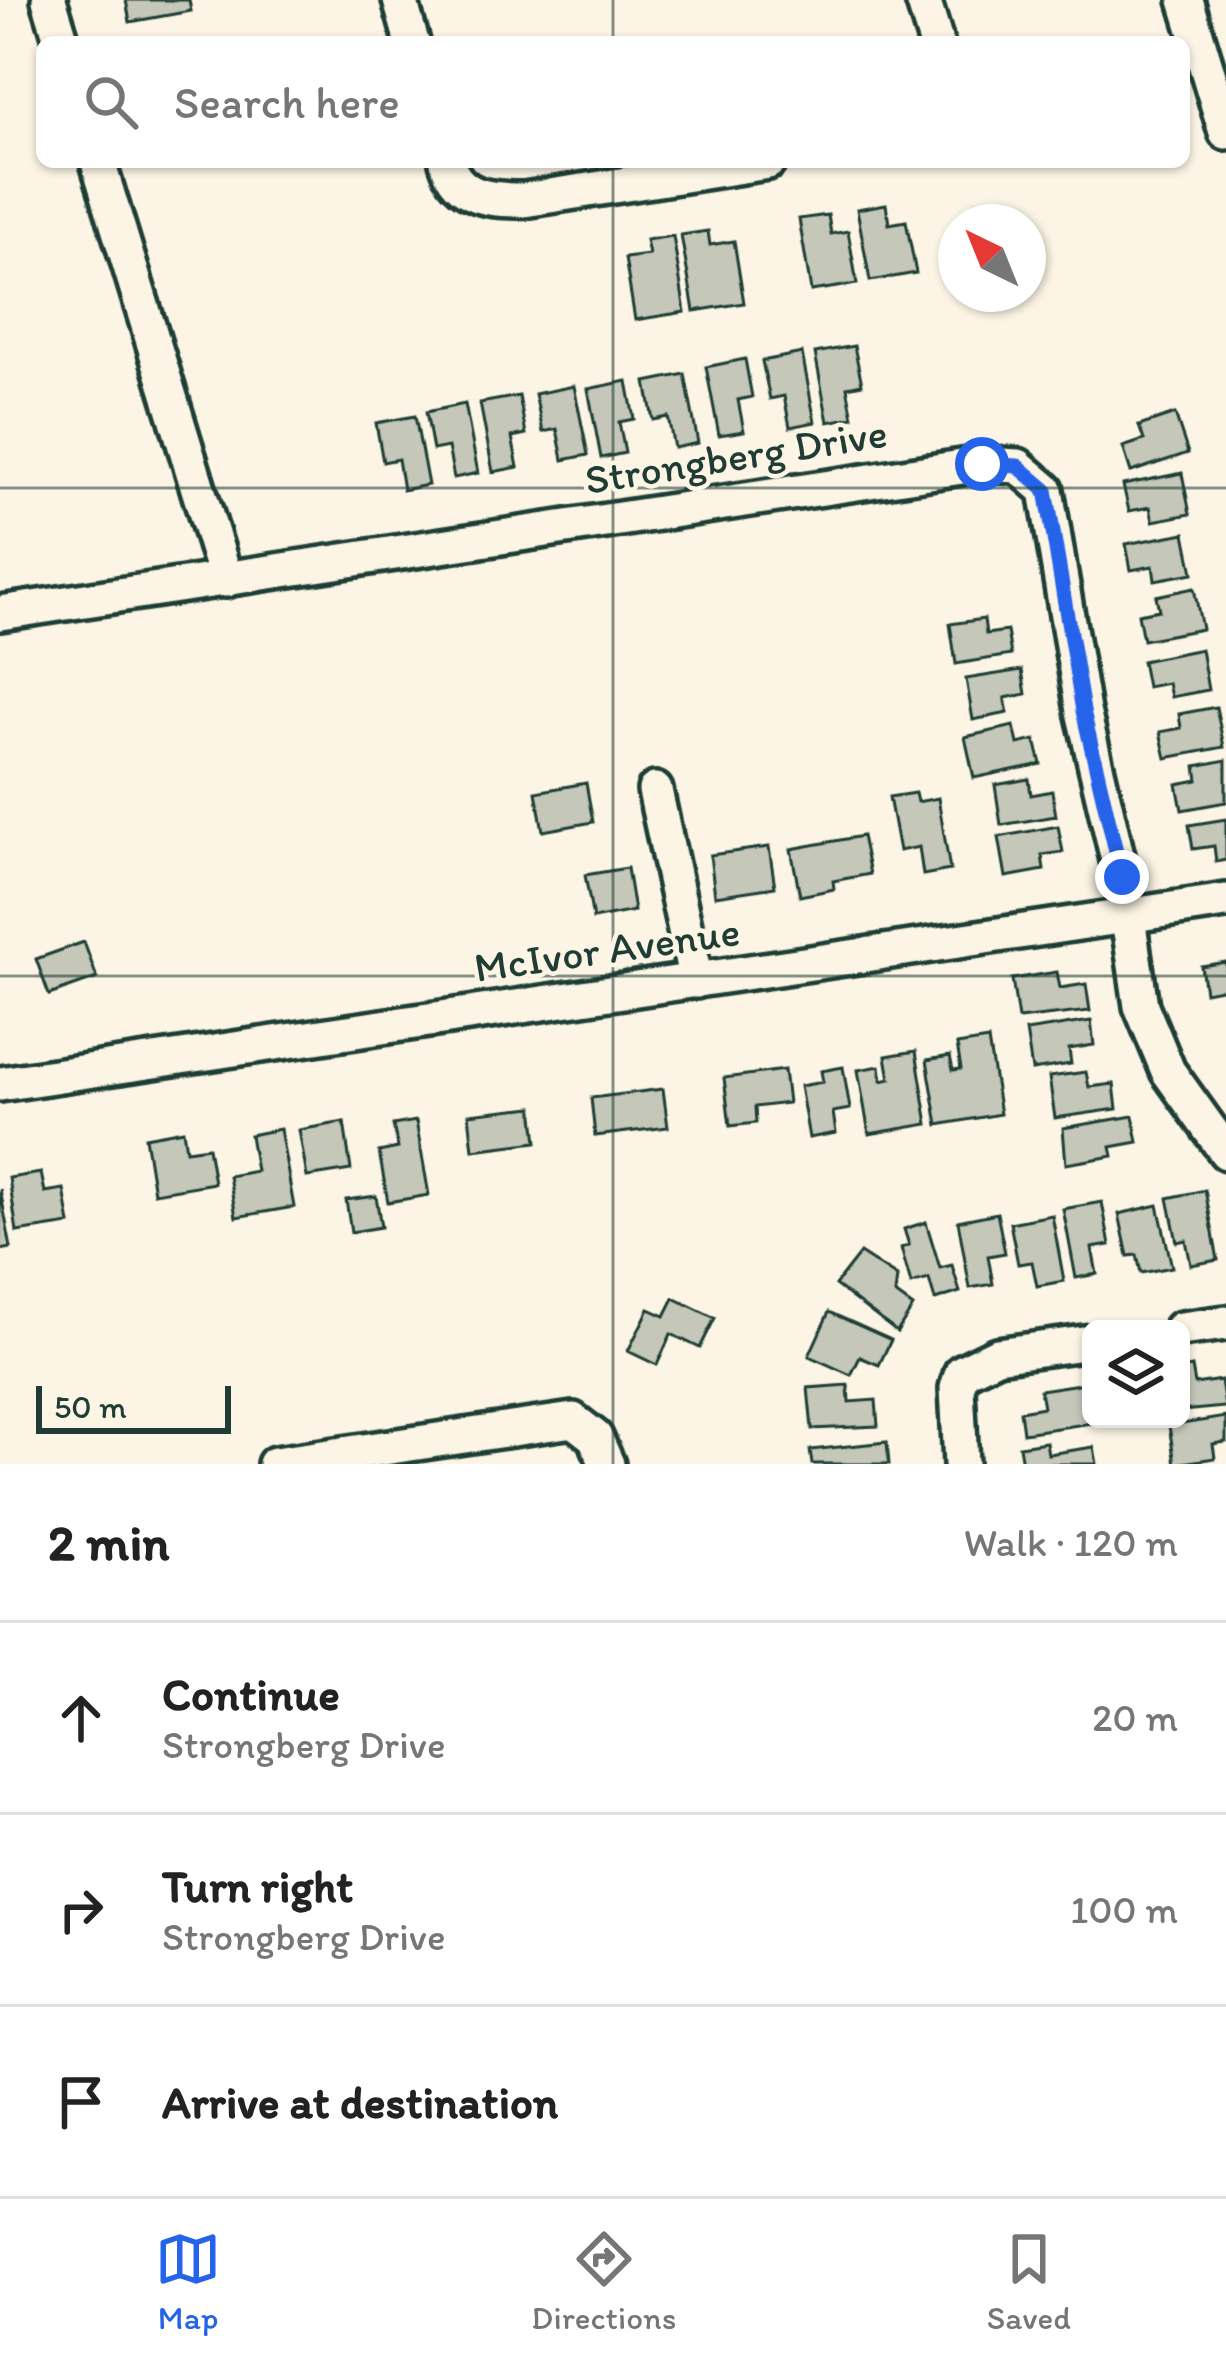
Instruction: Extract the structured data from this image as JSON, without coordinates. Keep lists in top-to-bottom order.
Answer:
{
  "streets": {
    "street": ["Strongberg Drive", "McIvor Avenue"]
  },
  "crossings": [
    ["Strongberg Drive", "McIvor Avenue"]
  ],
  "scale_bar": "50 m",
  "north": "top left",
  "page": {
    "search": "Search here",
    "scale": "50 m",
    "heading": ["2 min", "Walk · 120 m"],
    "list": [
      ["Continue", "Strongberg Drive", "20 m"],
      ["Turn right", "Strongberg Drive", "100 m"],
      "Arrive at destination"
    ],
    "nav": ["Map", "Directions", "Saved"]
  }
}
